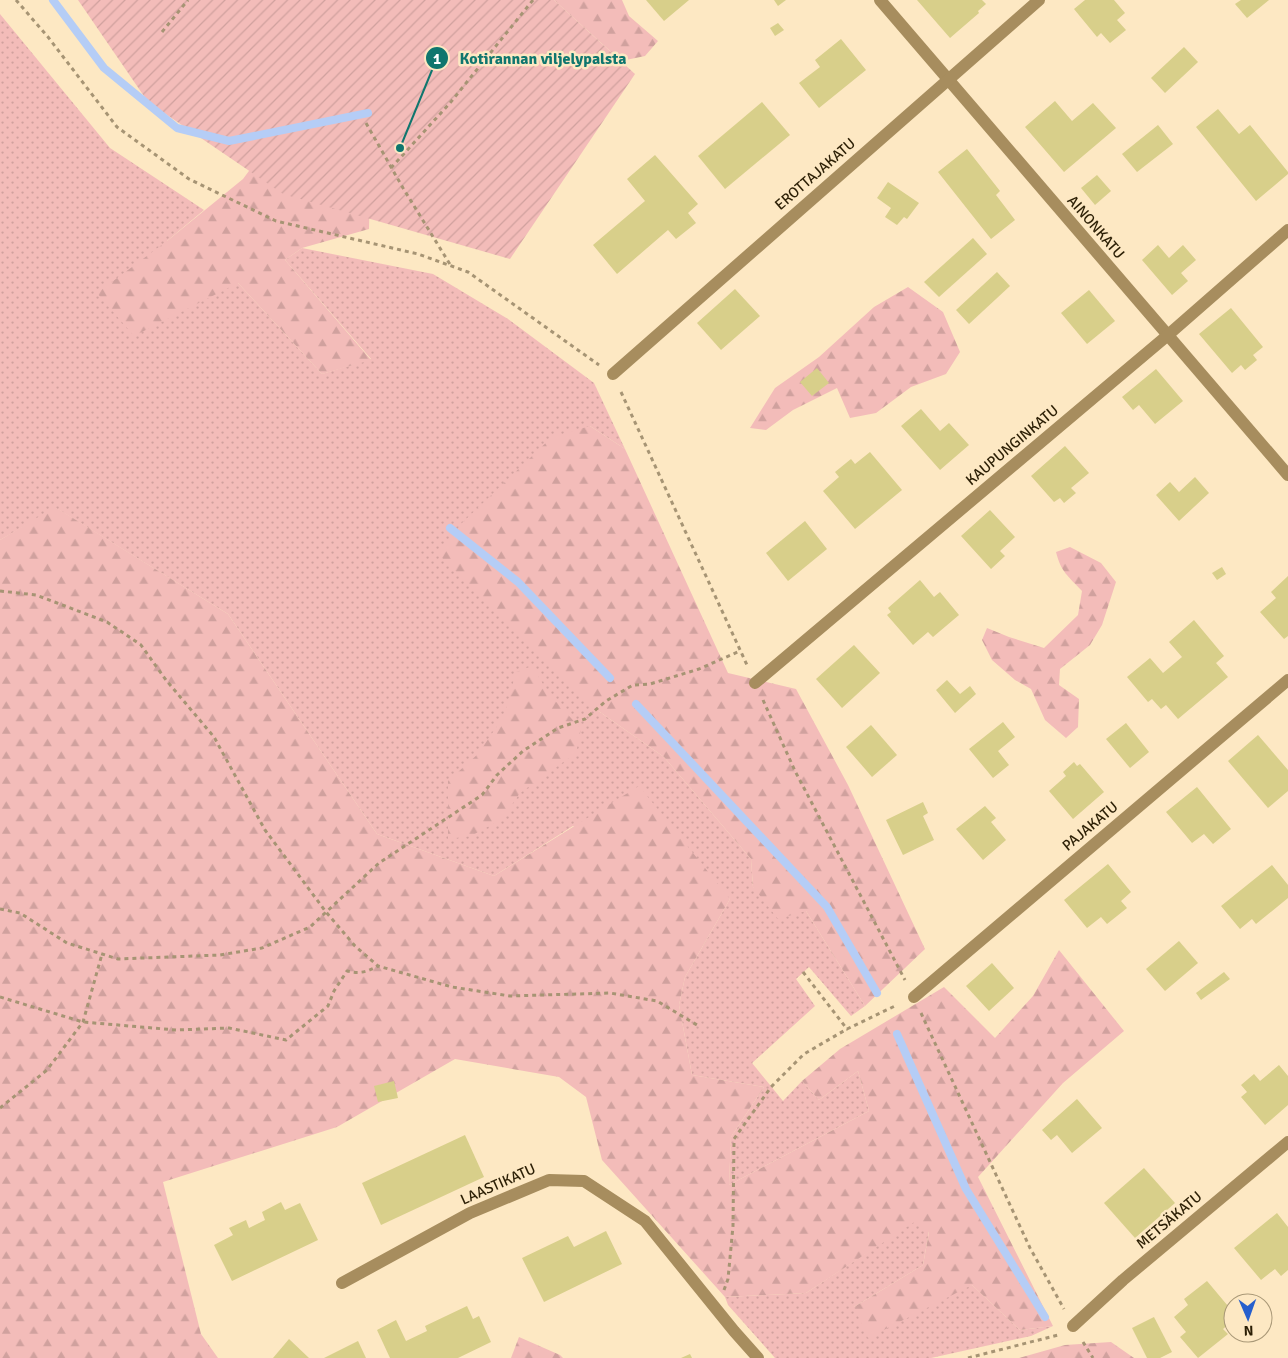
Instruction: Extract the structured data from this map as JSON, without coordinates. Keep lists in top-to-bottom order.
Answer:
{
  "streets": {
    "street": [
      "EROTTAJAKATU",
      "AINONKATU",
      "KAUPUNGINKATU",
      "PAJAKATU",
      "LAASTIKATU",
      "METSÄKATU"
    ]
  },
  "crossings": [
    ["EROTTAJAKATU", "AINONKATU"],
    ["AINONKATU", "KAUPUNGINKATU"]
  ],
  "places": ["Kotirannan viljelypalsta"],
  "north": "bottom"
}
